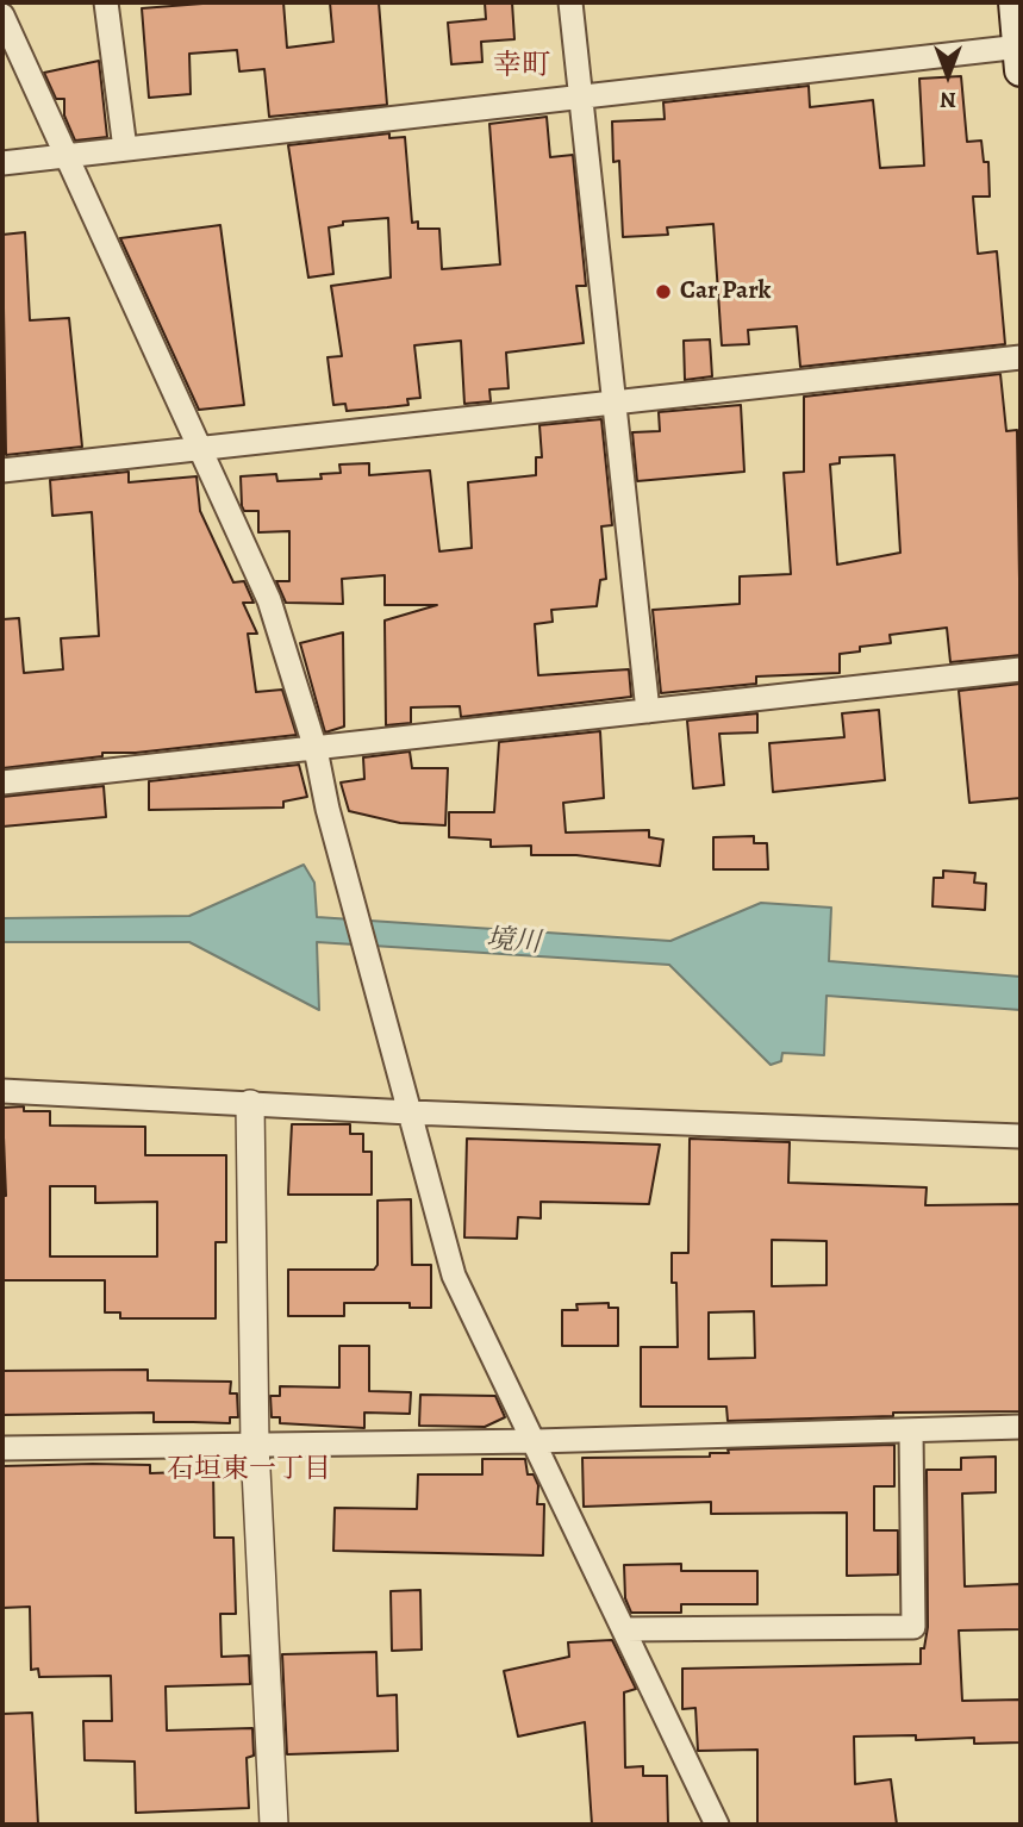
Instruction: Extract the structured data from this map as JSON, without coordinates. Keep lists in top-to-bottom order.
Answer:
{
  "districts": ["幸町", "石垣東一丁目"],
  "water": ["境川"],
  "places": ["Car Park"],
  "north": "bottom"
}
